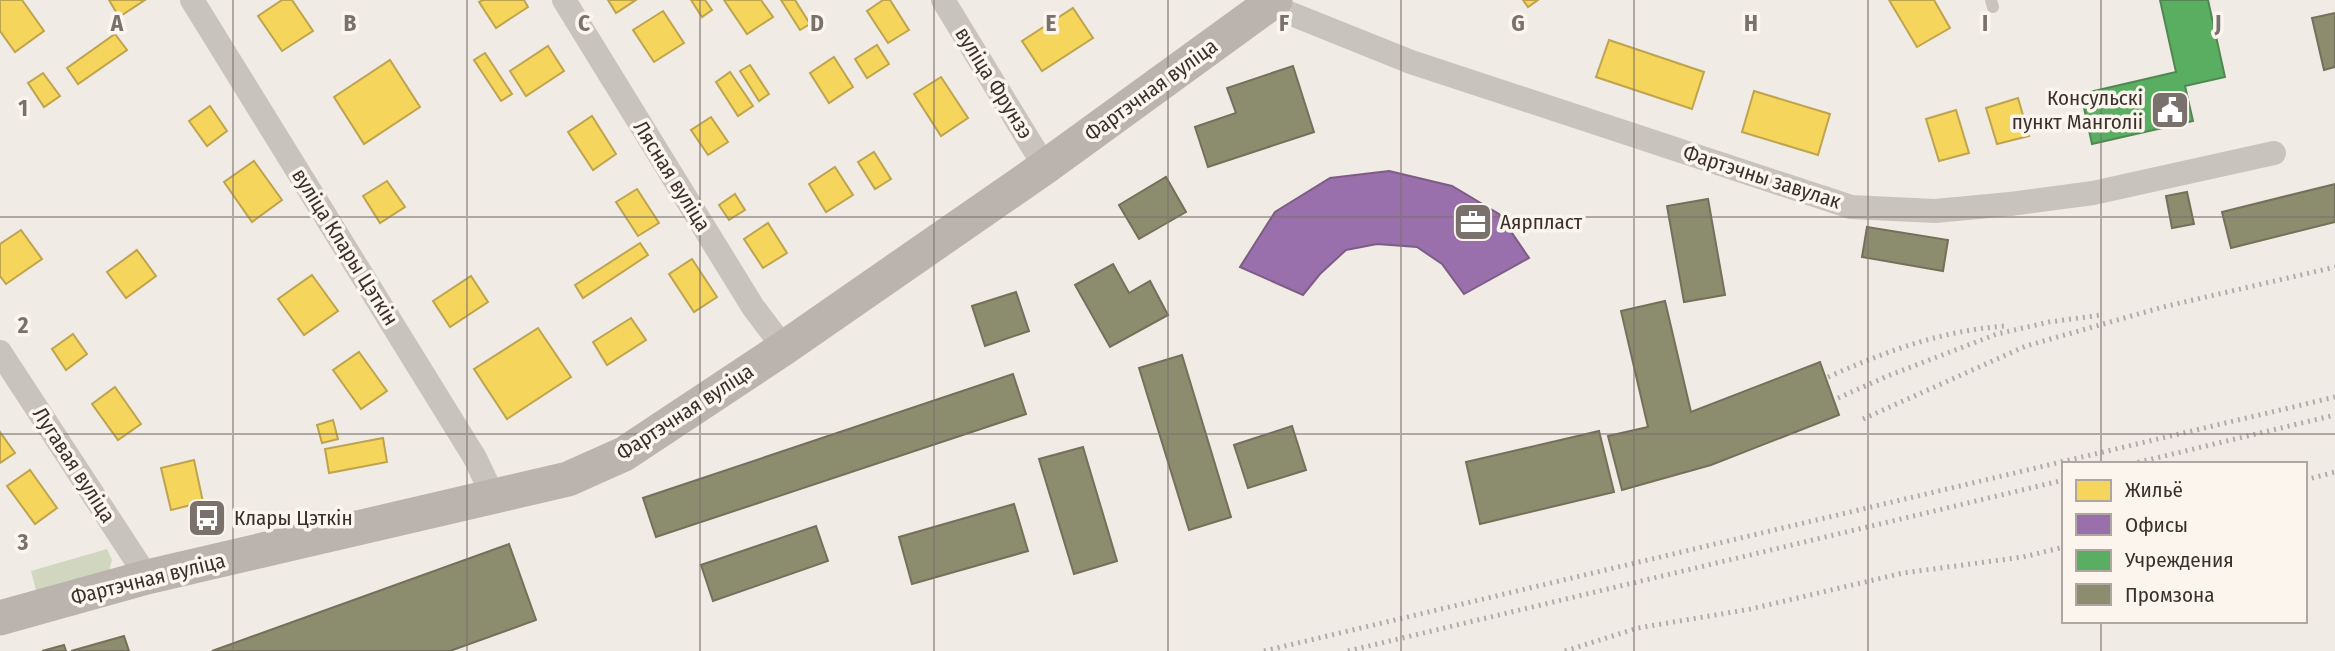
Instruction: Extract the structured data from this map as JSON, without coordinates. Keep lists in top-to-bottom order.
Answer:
{
  "streets": {
    "main road": ["Фартэчная вуліца"],
    "street": [
      "вуліца Фрунзэ",
      "Лясная вуліца",
      "Фартэчны завулак",
      "вуліца Клары Цэткін",
      "Лугавая вуліца"
    ]
  },
  "crossings": [
    ["вуліца Фрунзэ", "Фартэчная вуліца"],
    ["Фартэчная вуліца", "Лясная вуліца"],
    ["Фартэчная вуліца", "Фартэчны завулак"],
    ["Фартэчная вуліца", "вуліца Клары Цэткін"],
    ["Фартэчная вуліца", "Лугавая вуліца"]
  ],
  "places": {
    "public building": ["Консульскі пункт Манголіі"],
    "office": ["Аярпласт"],
    "bus stop": ["Клары Цэткін"]
  },
  "legend": [
    "Жильё",
    "Офисы",
    "Учреждения",
    "Промзона"
  ],
  "grid": {
    "columns": [
      "A",
      "B",
      "C",
      "D",
      "E",
      "F",
      "G",
      "H",
      "I",
      "J"
    ],
    "rows": ["1", "2", "3"]
  }
}
